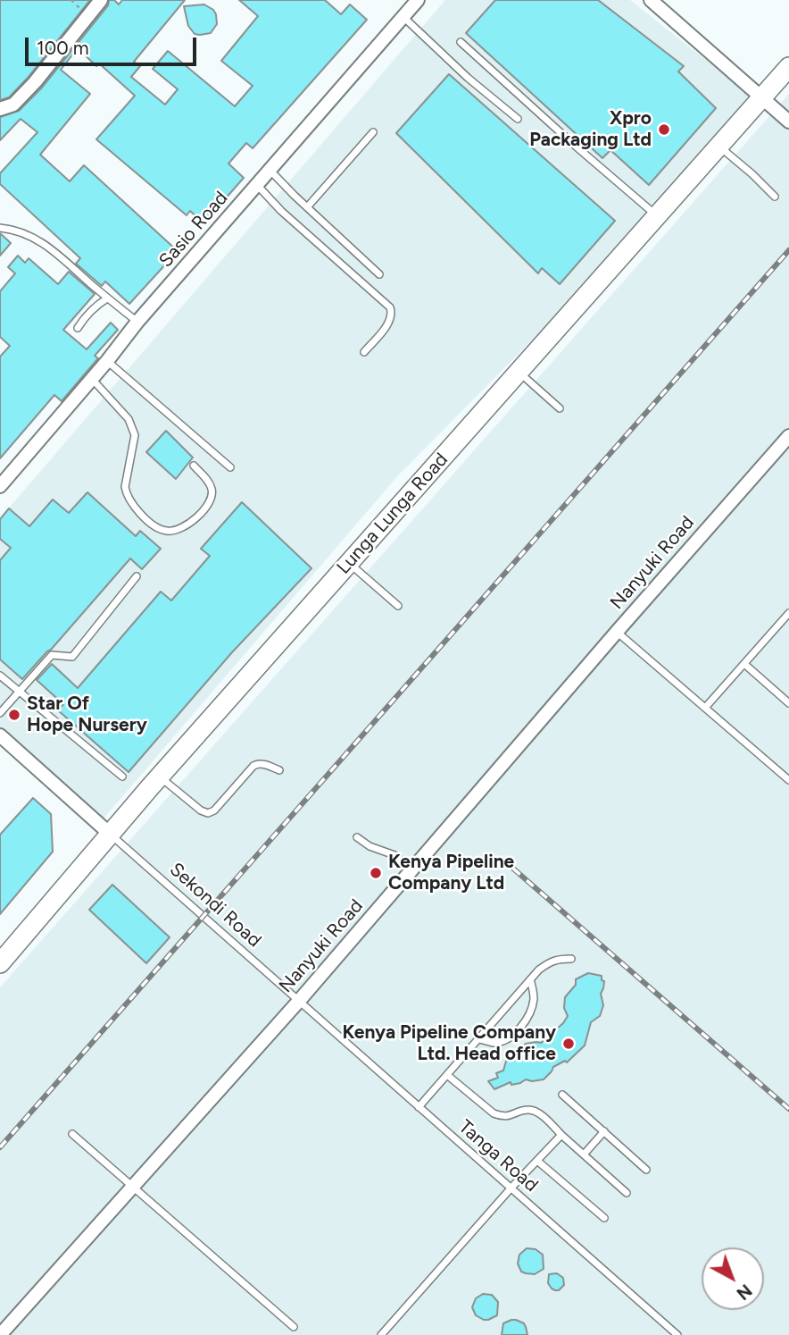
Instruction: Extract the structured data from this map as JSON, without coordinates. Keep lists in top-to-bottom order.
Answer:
{
  "streets": {
    "main road": ["Lunga Lunga Road"],
    "street": ["Sasio Road", "Nanyuki Road"],
    "lane": ["Sekondi Road", "Tanga Road"]
  },
  "crossings": [
    ["Lunga Lunga Road", "Sekondi Road"],
    ["Nanyuki Road", "Sekondi Road"],
    ["Nanyuki Road", "Tanga Road"],
    ["Sekondi Road", "Tanga Road"]
  ],
  "places": [
    "Xpro Packaging Ltd",
    "Star Of Hope Nursery",
    "Kenya Pipeline Company Ltd",
    "Kenya Pipeline Company Ltd. Head office"
  ],
  "scale_bar": "100 m",
  "north": "bottom right"
}
